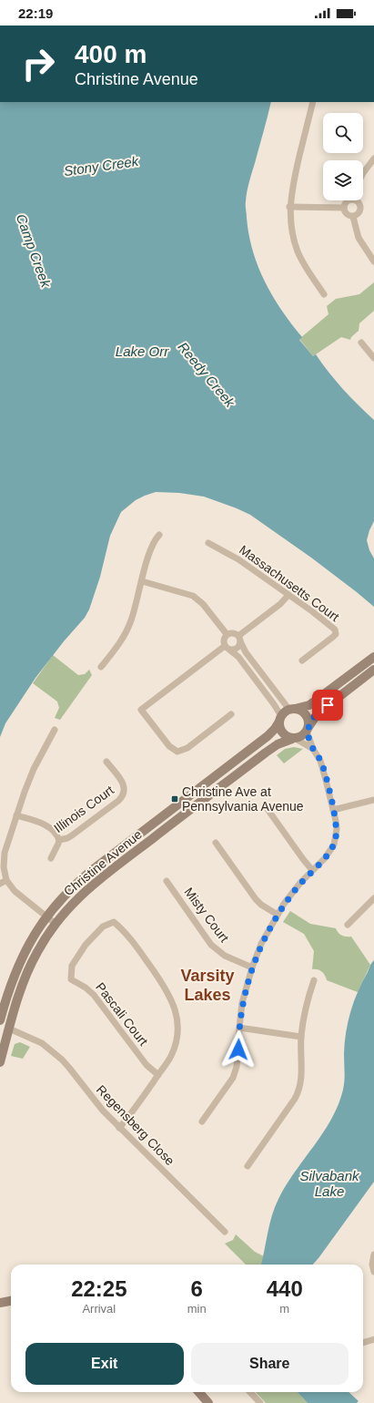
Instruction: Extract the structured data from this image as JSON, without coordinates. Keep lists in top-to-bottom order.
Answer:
{
  "streets": {
    "main road": ["Christine Avenue"],
    "street": [
      "Massachusetts Court",
      "Illinois Court",
      "Misty Court",
      "Pascali Court",
      "Regensberg Close"
    ]
  },
  "crossings": [
    ["Christine Avenue", "Regensberg Close"]
  ],
  "districts": ["Varsity Lakes"],
  "water": [
    "Stony Creek",
    "Camp Creek",
    "Lake Orr",
    "Reedy Creek",
    "Silvabank Lake"
  ],
  "places": {
    "transit": ["Christine Ave at Pennsylvania Avenue"]
  },
  "page": {
    "status": "22:19",
    "turn": ["400 m", "Christine Avenue"],
    "eta": [
      "22:25",
      "Arrival",
      "6",
      "min",
      "440",
      "m"
    ],
    "buttons": ["Exit", "Share"]
  }
}
